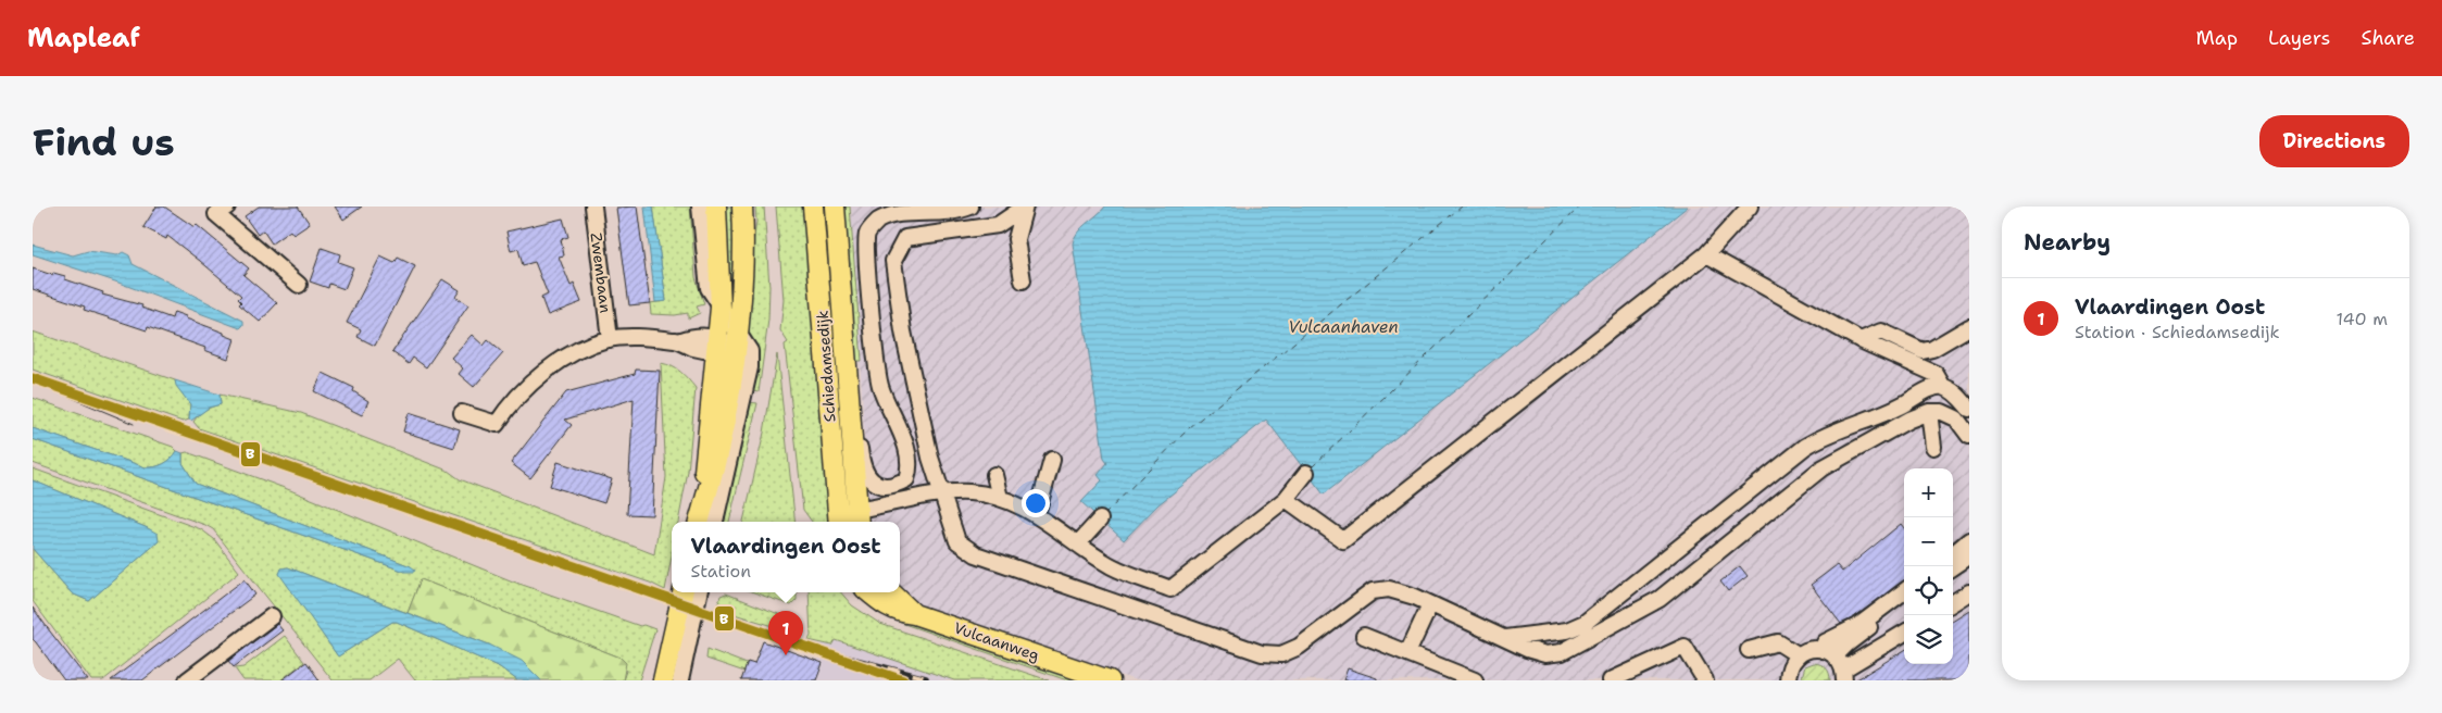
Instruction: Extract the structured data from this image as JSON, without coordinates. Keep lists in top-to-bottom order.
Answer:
{
  "streets": {
    "main road": ["Schiedamsedijk", "Vulcaanweg"],
    "street": ["Zwembaan"]
  },
  "water": ["Vulcaanhaven"],
  "lines": ["transit line B"],
  "page": {
    "header": "Mapleaf",
    "nav": ["Map", "Layers", "Share"],
    "buttons": "Directions",
    "title": "Find us",
    "heading": "Nearby",
    "list": [
      {
        "mark": "1",
        "name": "Vlaardingen Oost",
        "note": "Station · Schiedamsedijk",
        "value": "140 m"
      }
    ],
    "map_buttons": ["+", "−"],
    "popup": ["Vlaardingen Oost", "Station"],
    "pins": "1"
  }
}
